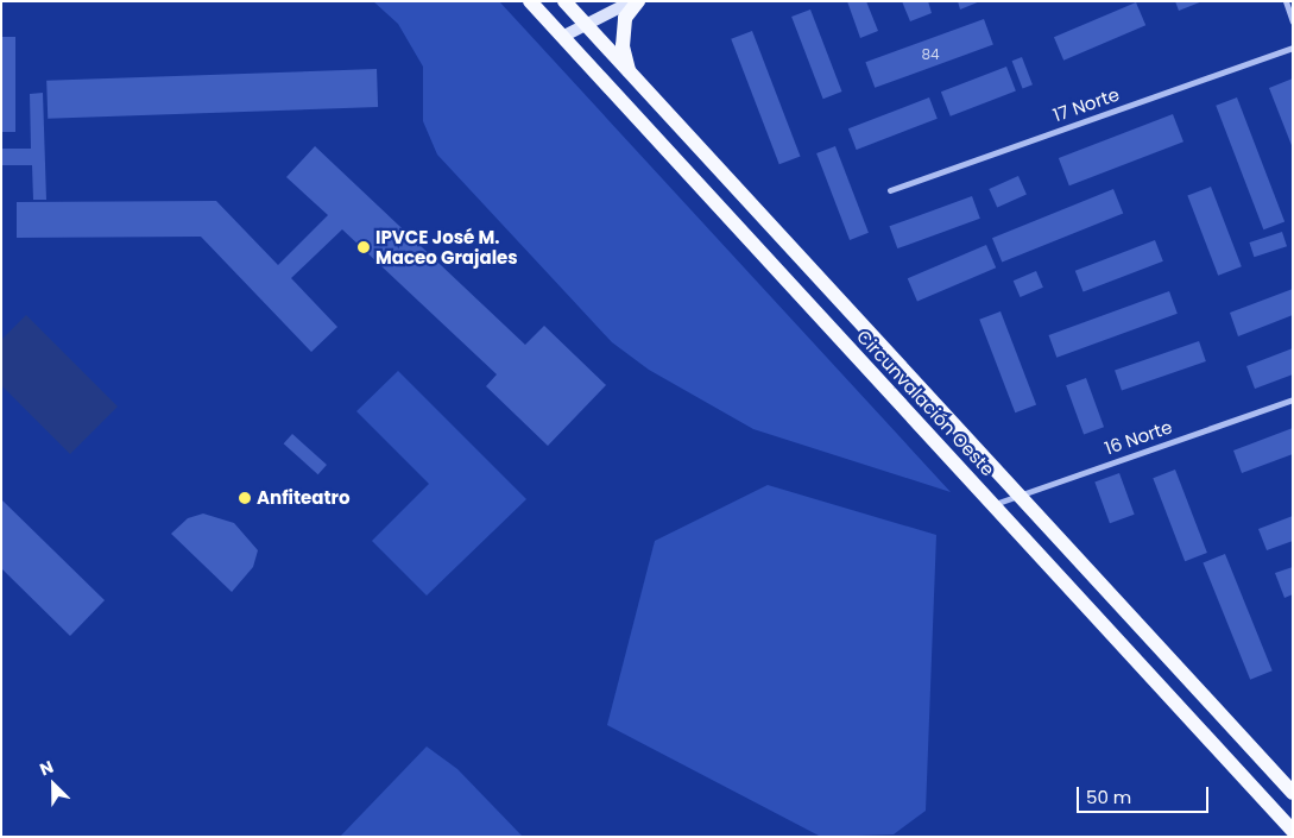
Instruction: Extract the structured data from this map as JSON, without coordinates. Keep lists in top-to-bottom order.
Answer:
{
  "streets": {
    "main road": ["Circunvalación Oeste"],
    "street": ["17 Norte", "16 Norte"]
  },
  "crossings": [
    ["Circunvalación Oeste", "16 Norte"]
  ],
  "places": ["IPVCE José M. Maceo Grajales", "Anfiteatro"],
  "house_numbers": ["84"],
  "scale_bar": "50 m",
  "north": "top left"
}
